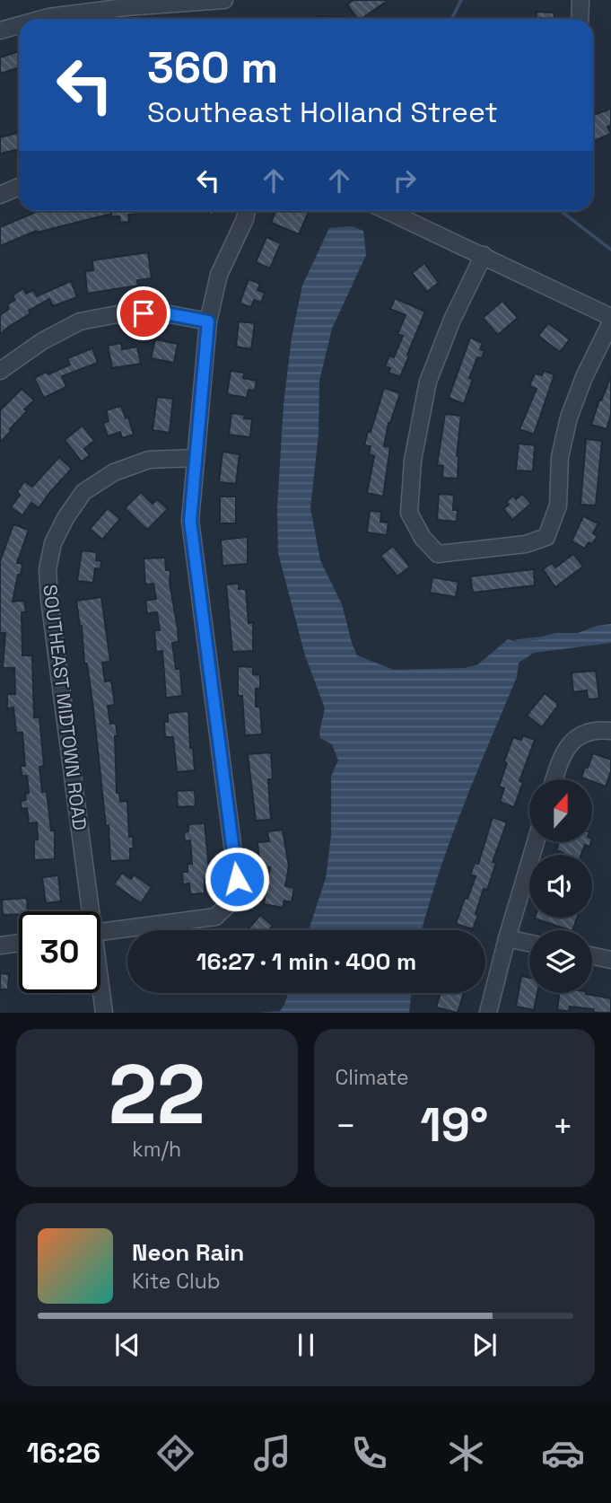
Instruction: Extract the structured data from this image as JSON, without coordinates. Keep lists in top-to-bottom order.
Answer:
{
  "streets": {
    "street": ["SOUTHEAST MIDTOWN ROAD"]
  },
  "north": "top",
  "page": {
    "turn": ["360 m", "Southeast Holland Street"],
    "limit": "30",
    "trip": "16:27 · 1 min · 400 m",
    "tile": [
      ["22", "km/h"],
      "Climate"
    ],
    "heat": ["−", "19°", "+"],
    "song": ["Neon Rain", "Kite Club"],
    "tabs": "16:26"
  }
}
